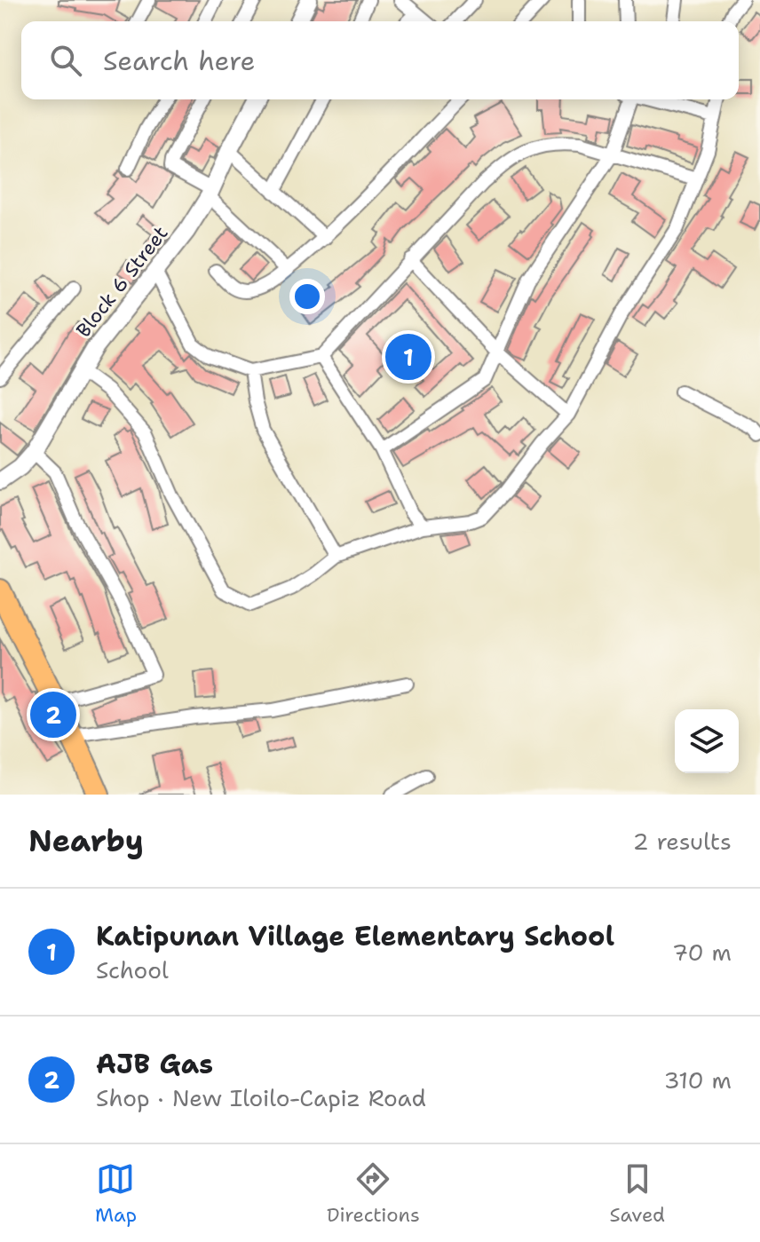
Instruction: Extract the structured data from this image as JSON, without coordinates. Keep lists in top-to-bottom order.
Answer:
{
  "streets": {
    "street": ["Block 6 Street"]
  },
  "page": {
    "search": "Search here",
    "pins": ["1", "2"],
    "heading": ["Nearby", "2 results"],
    "list": [
      {
        "mark": "1",
        "name": "Katipunan Village Elementary School",
        "note": "School",
        "value": "70 m"
      },
      {
        "mark": "2",
        "name": "AJB Gas",
        "note": "Shop · New Iloilo-Capiz Road",
        "value": "310 m"
      }
    ],
    "nav": ["Map", "Directions", "Saved"]
  }
}
